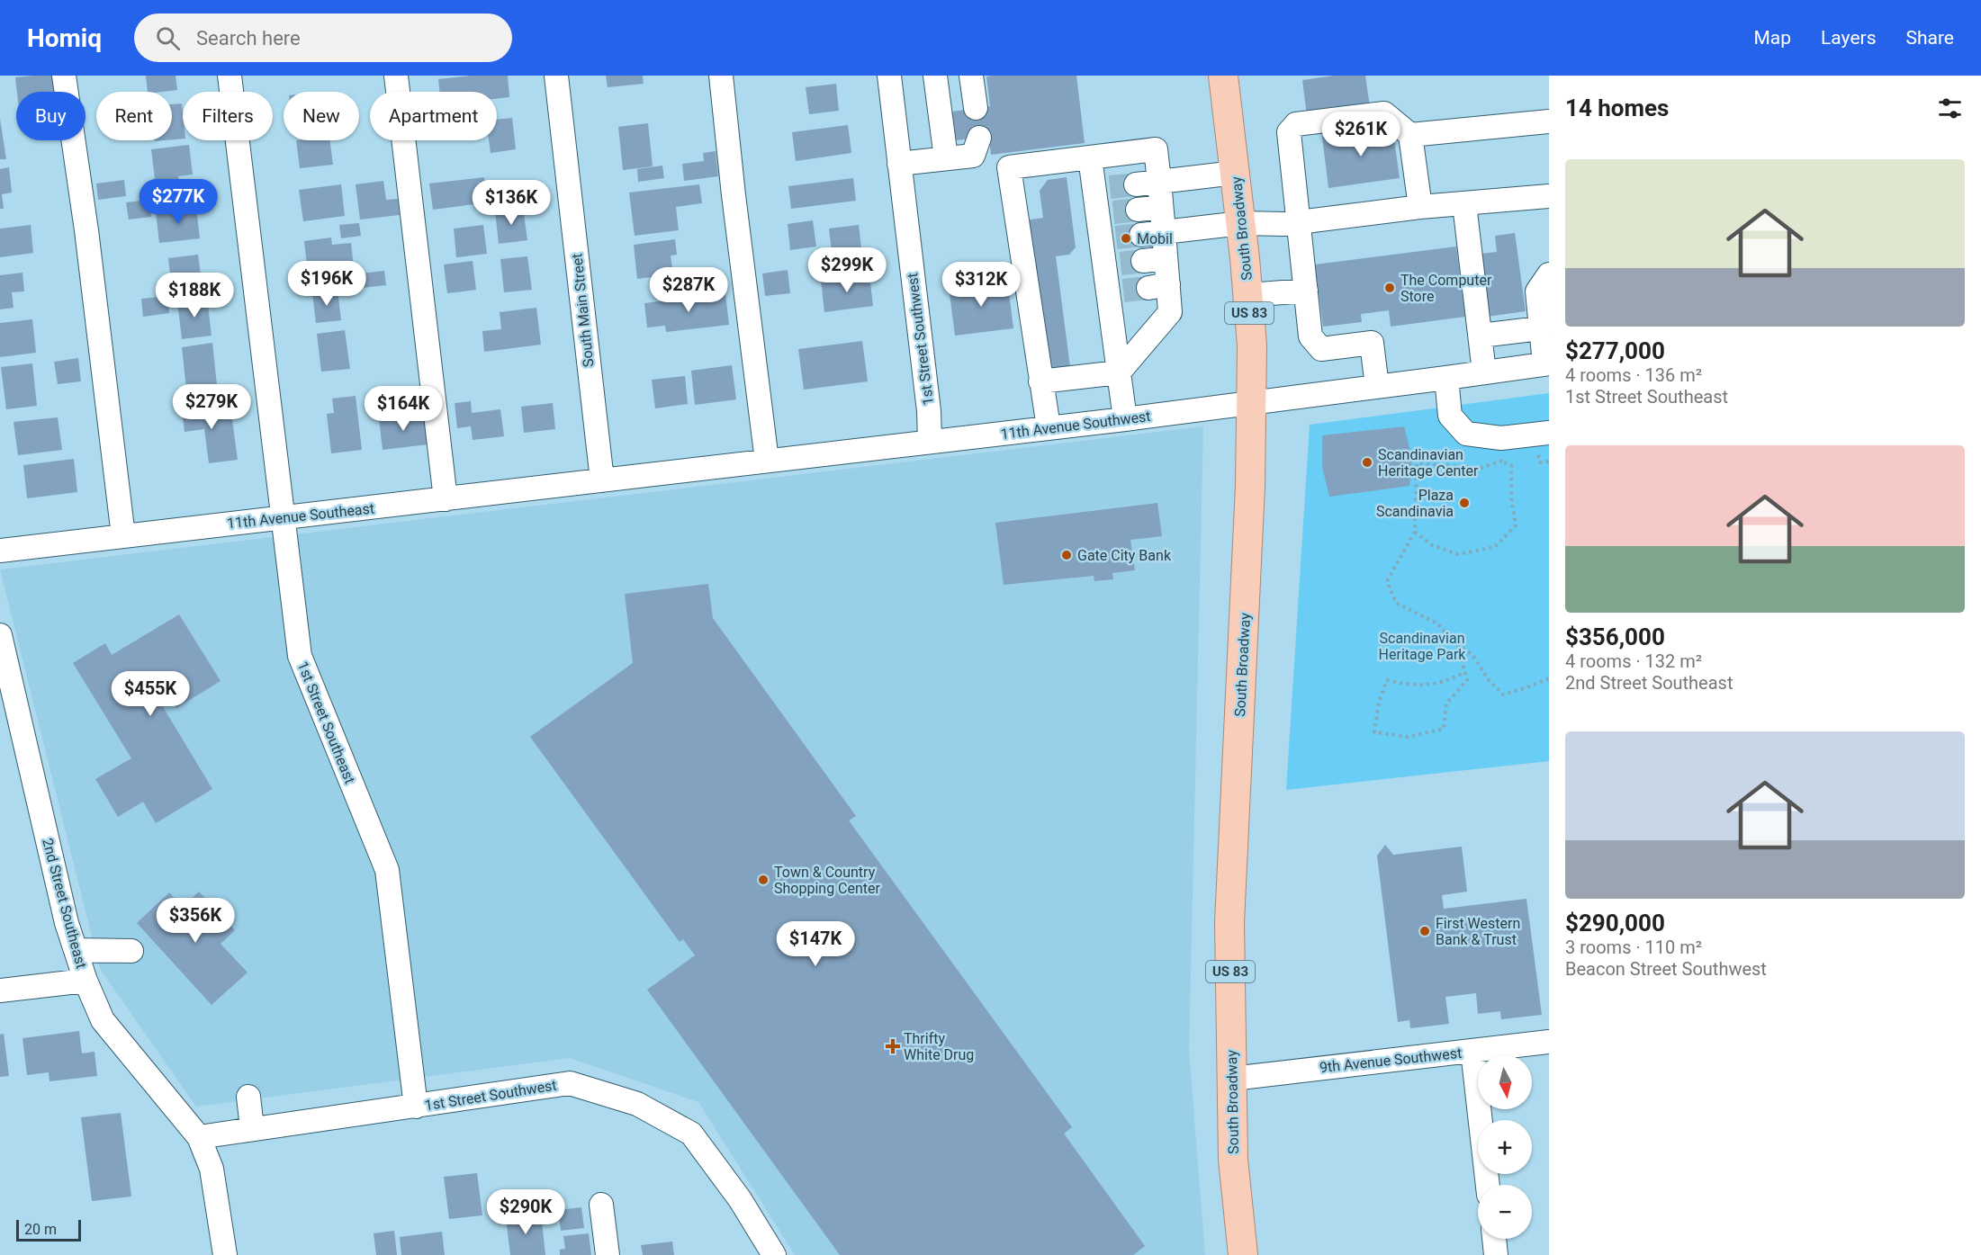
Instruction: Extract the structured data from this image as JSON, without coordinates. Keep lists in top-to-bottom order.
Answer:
{
  "streets": {
    "main road": ["South Broadway", "US 83"],
    "street": [
      "South Main Street",
      "1st Street Southwest",
      "11th Avenue Southwest",
      "11th Avenue Southeast",
      "1st Street Southeast",
      "2nd Street Southeast",
      "9th Avenue Southwest"
    ]
  },
  "crossings": [
    ["South Broadway", "11th Avenue Southwest"],
    ["South Broadway", "9th Avenue Southwest"],
    ["South Main Street", "11th Avenue Southwest"],
    ["South Main Street", "11th Avenue Southeast"],
    ["1st Street Southwest", "11th Avenue Southwest"],
    ["1st Street Southwest", "1st Street Southeast"],
    ["1st Street Southwest", "2nd Street Southeast"],
    ["11th Avenue Southwest", "11th Avenue Southeast"],
    ["11th Avenue Southeast", "1st Street Southeast"]
  ],
  "parks": ["Scandinavian Heritage Park"],
  "places": {
    "other": [
      "Mobil",
      "The Computer Store",
      "Scandinavian Heritage Center",
      "Plaza Scandinavia",
      "Gate City Bank",
      "Town & Country Shopping Center",
      "First Western Bank & Trust"
    ],
    "health": ["Thrifty White Drug"]
  },
  "scale_bar": "20 m",
  "north": "bottom",
  "page": {
    "header": "Homiq",
    "search": "Search here",
    "nav": ["Map", "Layers", "Share"],
    "heading": "14 homes",
    "chip": [
      "Buy",
      "Rent",
      "Filters",
      "New",
      "Apartment"
    ],
    "price": [
      "$261K",
      "$277K",
      "$136K",
      "$299K",
      "$196K",
      "$312K",
      "$287K",
      "$188K",
      "$279K",
      "$164K",
      "$455K",
      "$356K",
      "$147K",
      "$290K"
    ],
    "list": [
      {
        "name": "$277,000",
        "note": "4 rooms · 136 m² · 1st Street Southeast"
      },
      {
        "name": "$356,000",
        "note": "4 rooms · 132 m² · 2nd Street Southeast"
      },
      {
        "name": "$290,000",
        "note": "3 rooms · 110 m² · Beacon Street Southwest"
      }
    ],
    "map_buttons": ["+", "−"],
    "scale": "20 m"
  }
}
